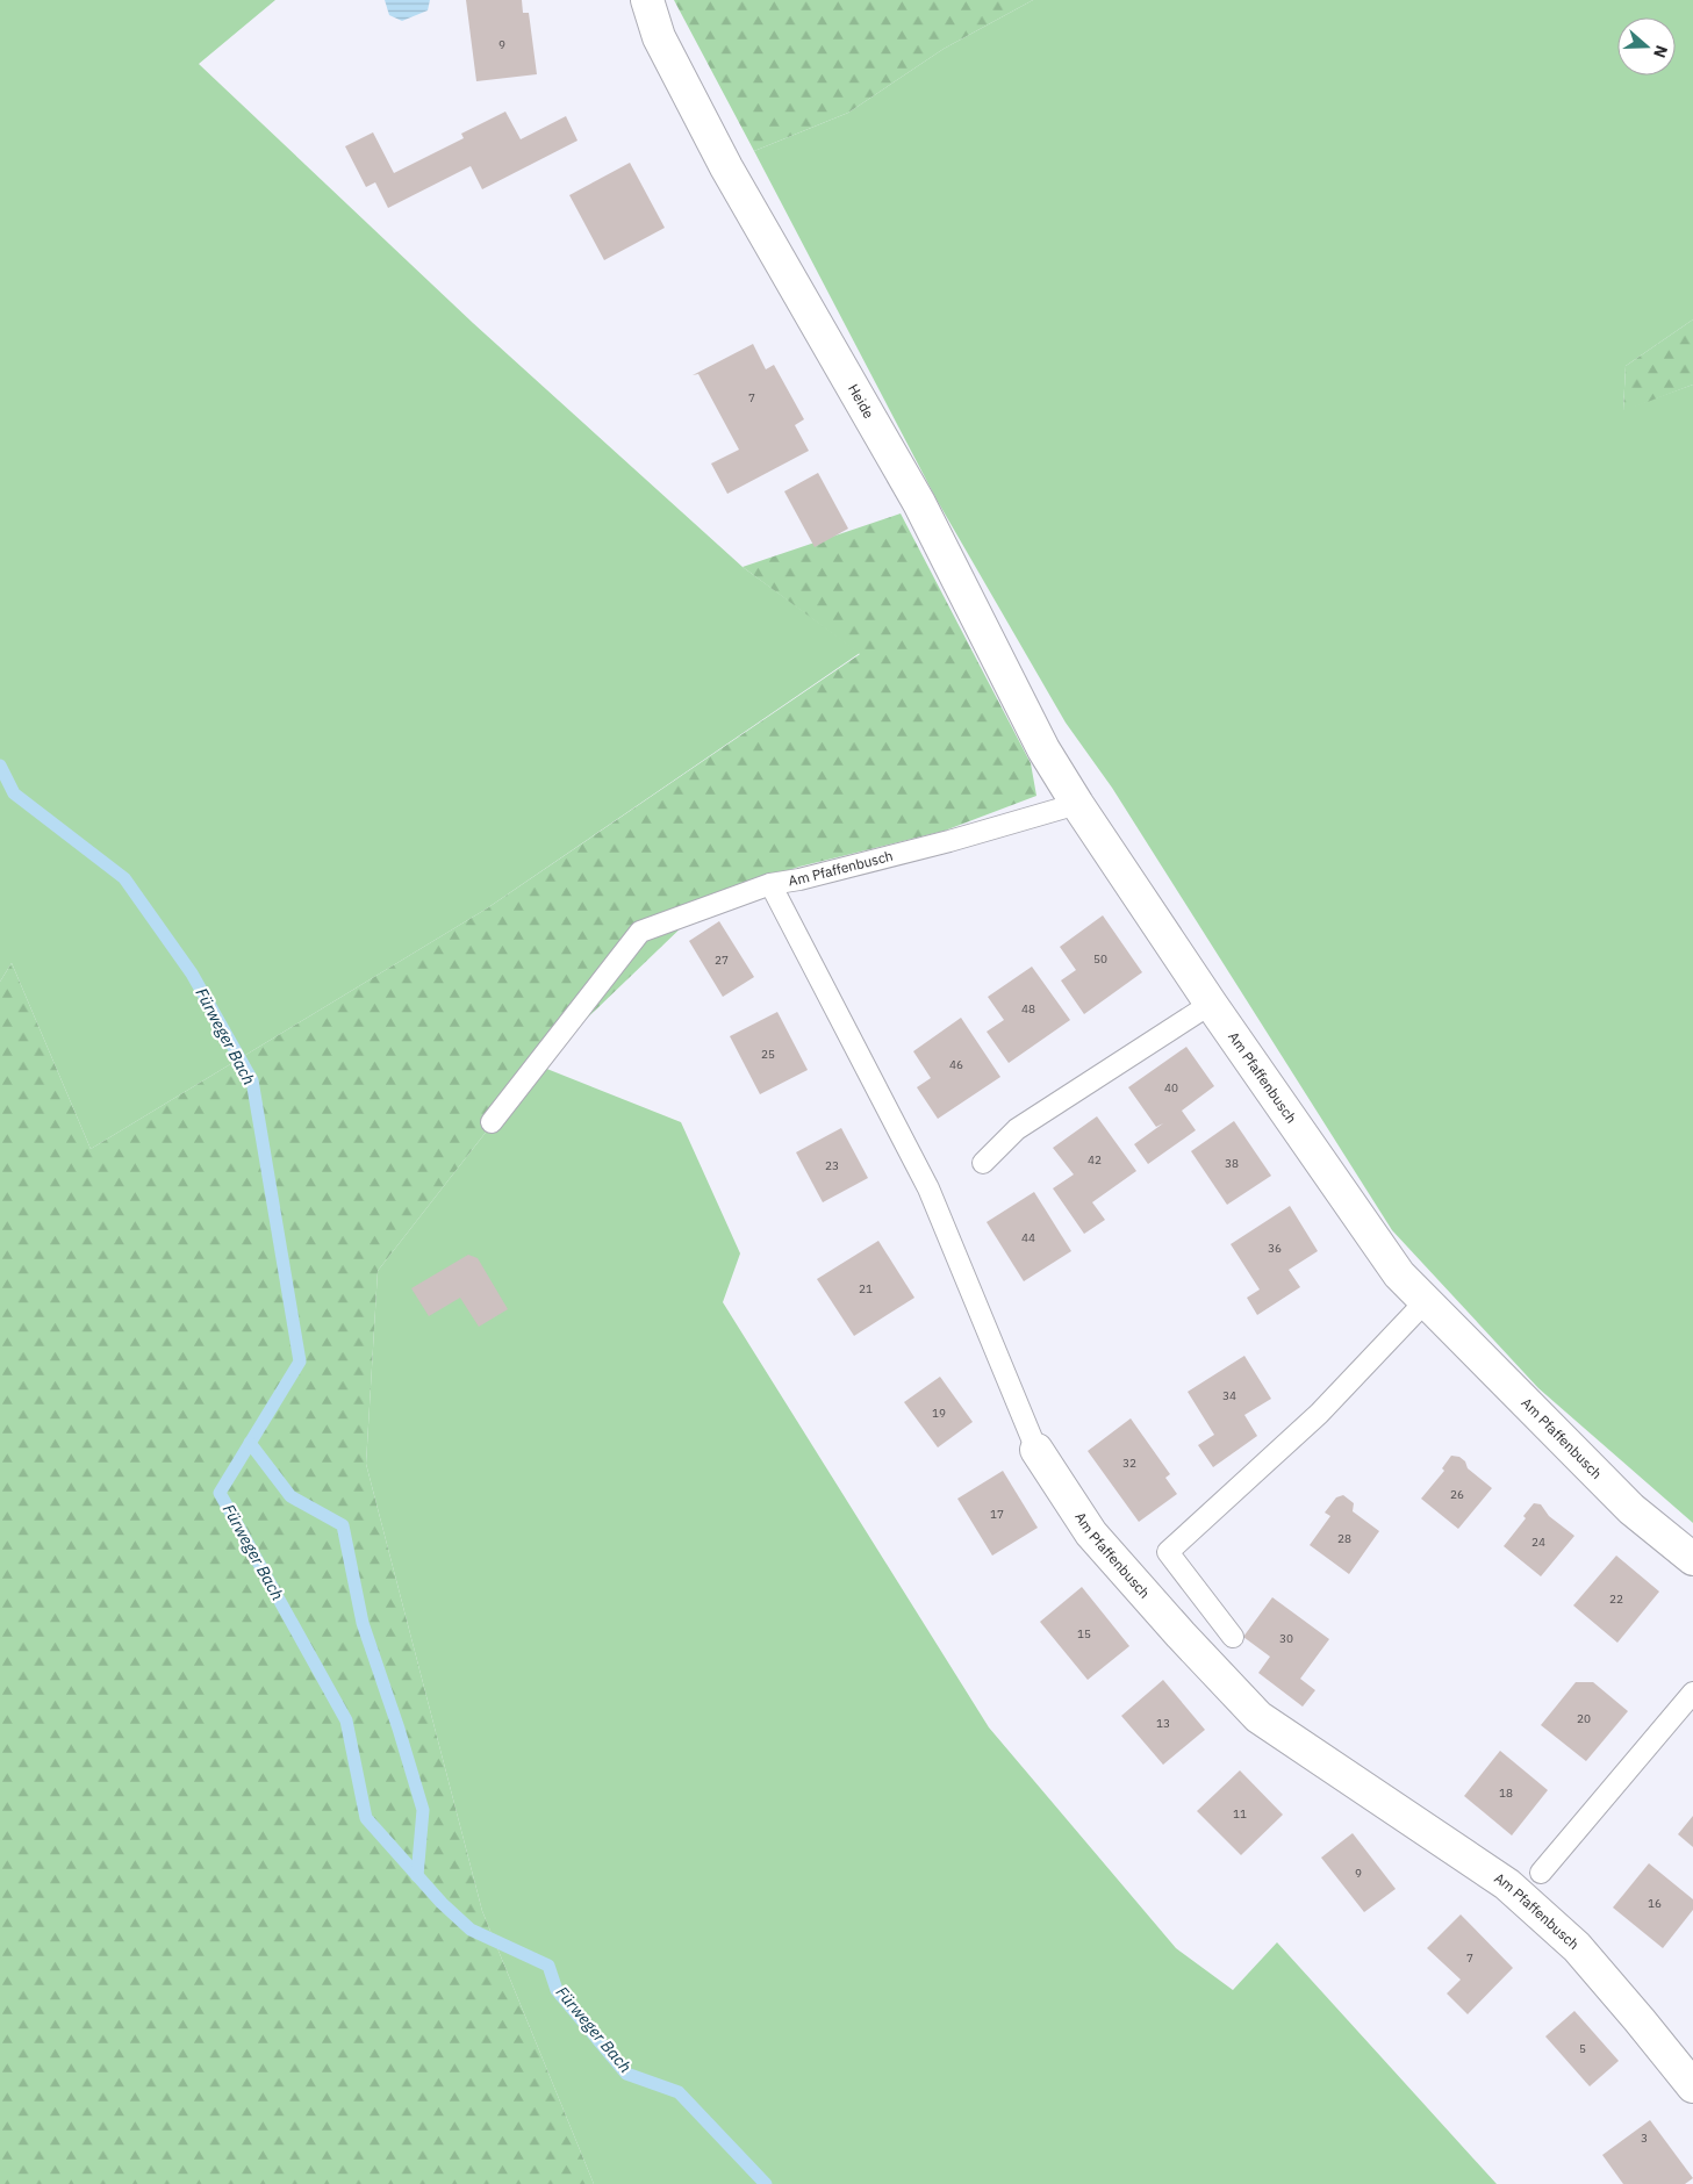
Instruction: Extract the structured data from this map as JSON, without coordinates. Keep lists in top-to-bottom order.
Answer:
{
  "streets": {
    "street": ["Heide", "Am Pfaffenbusch"]
  },
  "crossings": [
    ["Heide", "Am Pfaffenbusch"]
  ],
  "water": ["Fürweger Bach"],
  "house_numbers": [
    "9",
    "7",
    "50",
    "27",
    "48",
    "25",
    "46",
    "40",
    "42",
    "38",
    "23",
    "44",
    "36",
    "21",
    "34",
    "19",
    "32",
    "26",
    "17",
    "28",
    "24",
    "22",
    "15",
    "30",
    "20",
    "13",
    "18",
    "11",
    "9",
    "16",
    "7",
    "5",
    "3"
  ],
  "north": "right"
}
